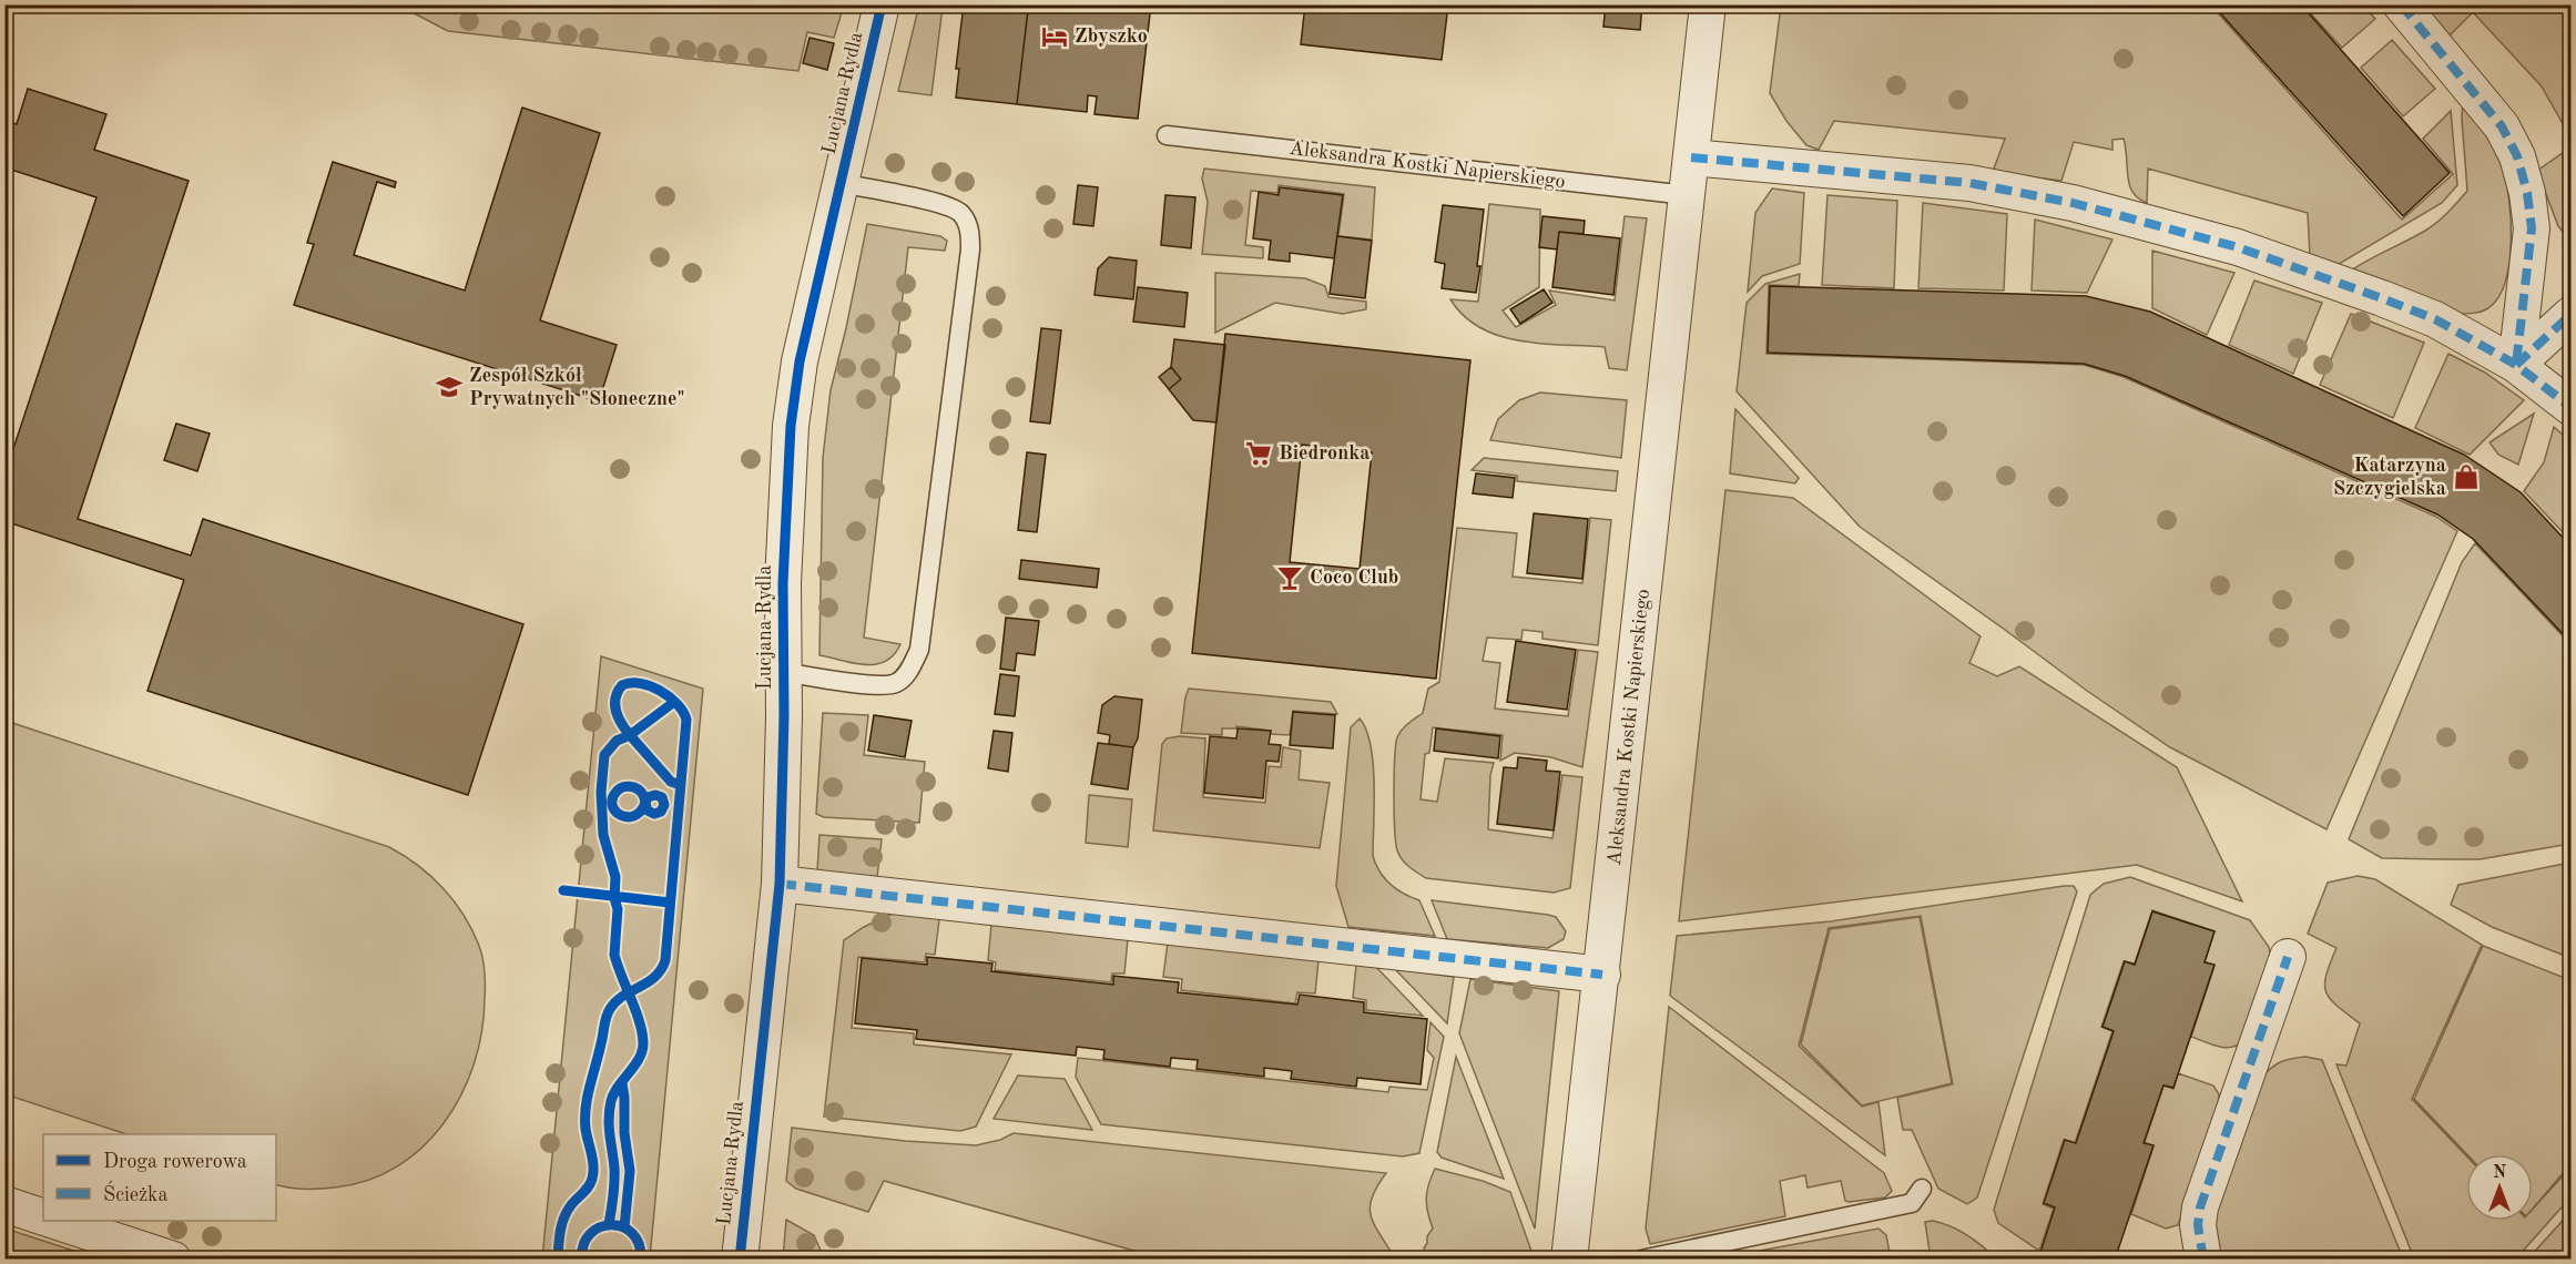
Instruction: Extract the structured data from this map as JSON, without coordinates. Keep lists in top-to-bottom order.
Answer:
{
  "streets": {
    "street": ["Lucjana Rydla", "Aleksandra Kostki Napierskiego"]
  },
  "places": {
    "hotel": ["Zbyszko"],
    "school or university": ["Zespół Szkół Prywatnych \"Słoneczne\""],
    "supermarket": ["Biedronka"],
    "shop": ["Katarzyna Szczygielska"],
    "bar": ["Coco Club"]
  },
  "legend": ["Droga rowerowa", "Ścieżka"],
  "north": "top"
}
